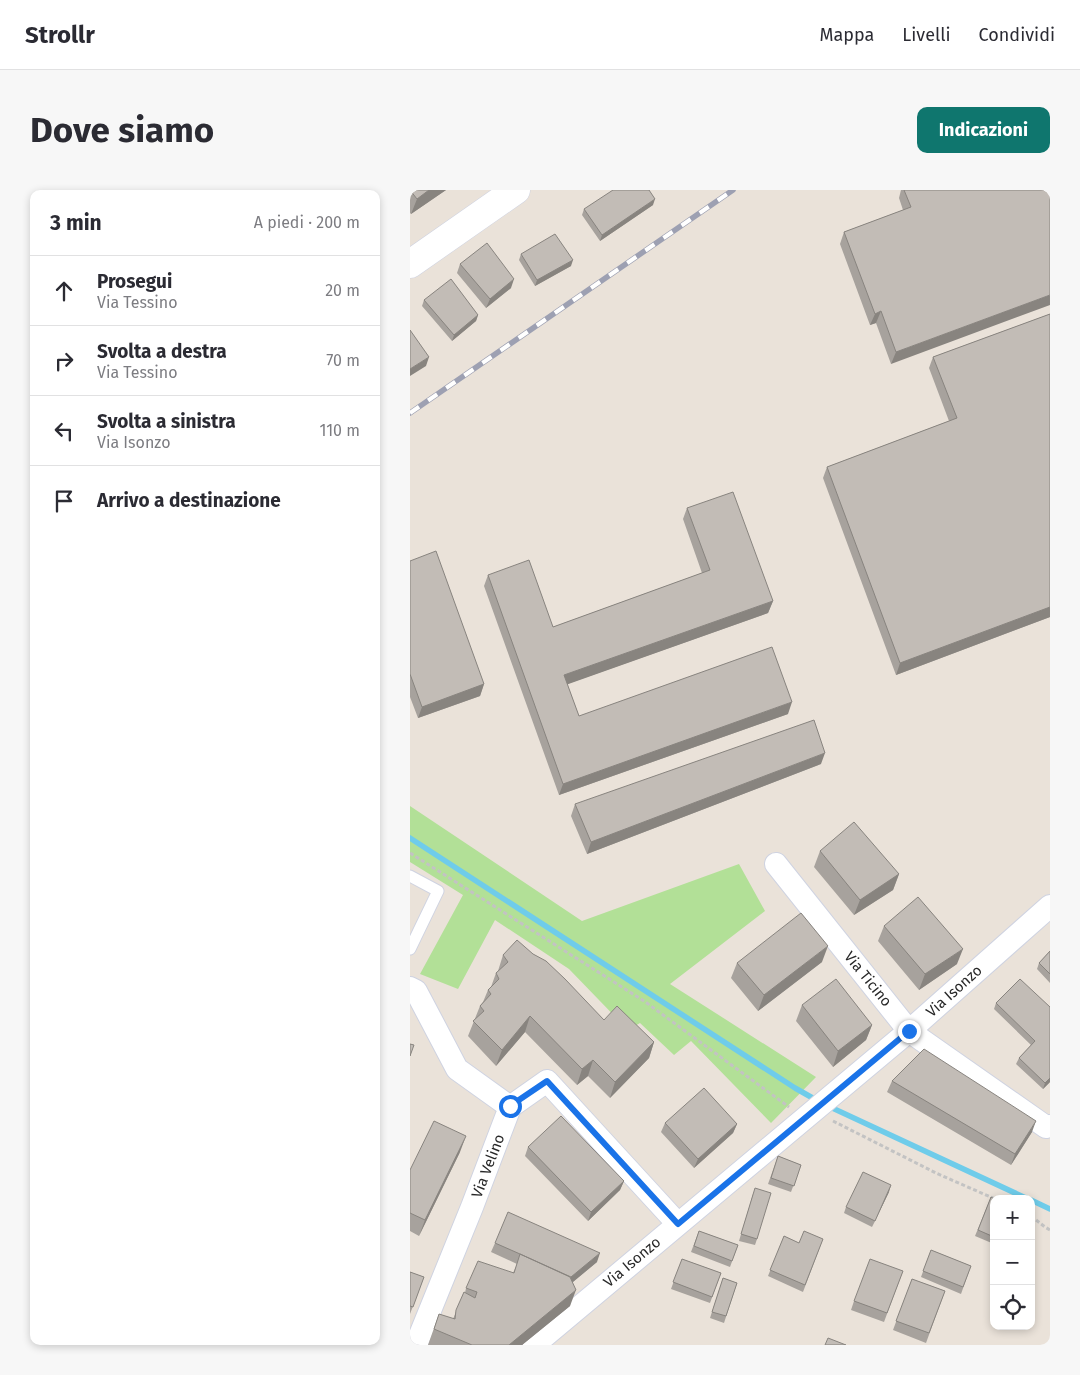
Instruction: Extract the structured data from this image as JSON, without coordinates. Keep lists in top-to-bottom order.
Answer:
{
  "streets": {
    "street": ["Via Ticino", "Via Isonzo", "Via Velino"]
  },
  "crossings": [
    ["Via Ticino", "Via Isonzo"]
  ],
  "page": {
    "header": "Strollr",
    "nav": ["Mappa", "Livelli", "Condividi"],
    "buttons": "Indicazioni",
    "title": "Dove siamo",
    "heading": ["3 min", "A piedi · 200 m"],
    "list": [
      ["Prosegui", "Via Tessino", "20 m"],
      ["Svolta a destra", "Via Tessino", "70 m"],
      ["Svolta a sinistra", "Via Isonzo", "110 m"],
      "Arrivo a destinazione"
    ],
    "map_buttons": ["+", "−"]
  }
}
